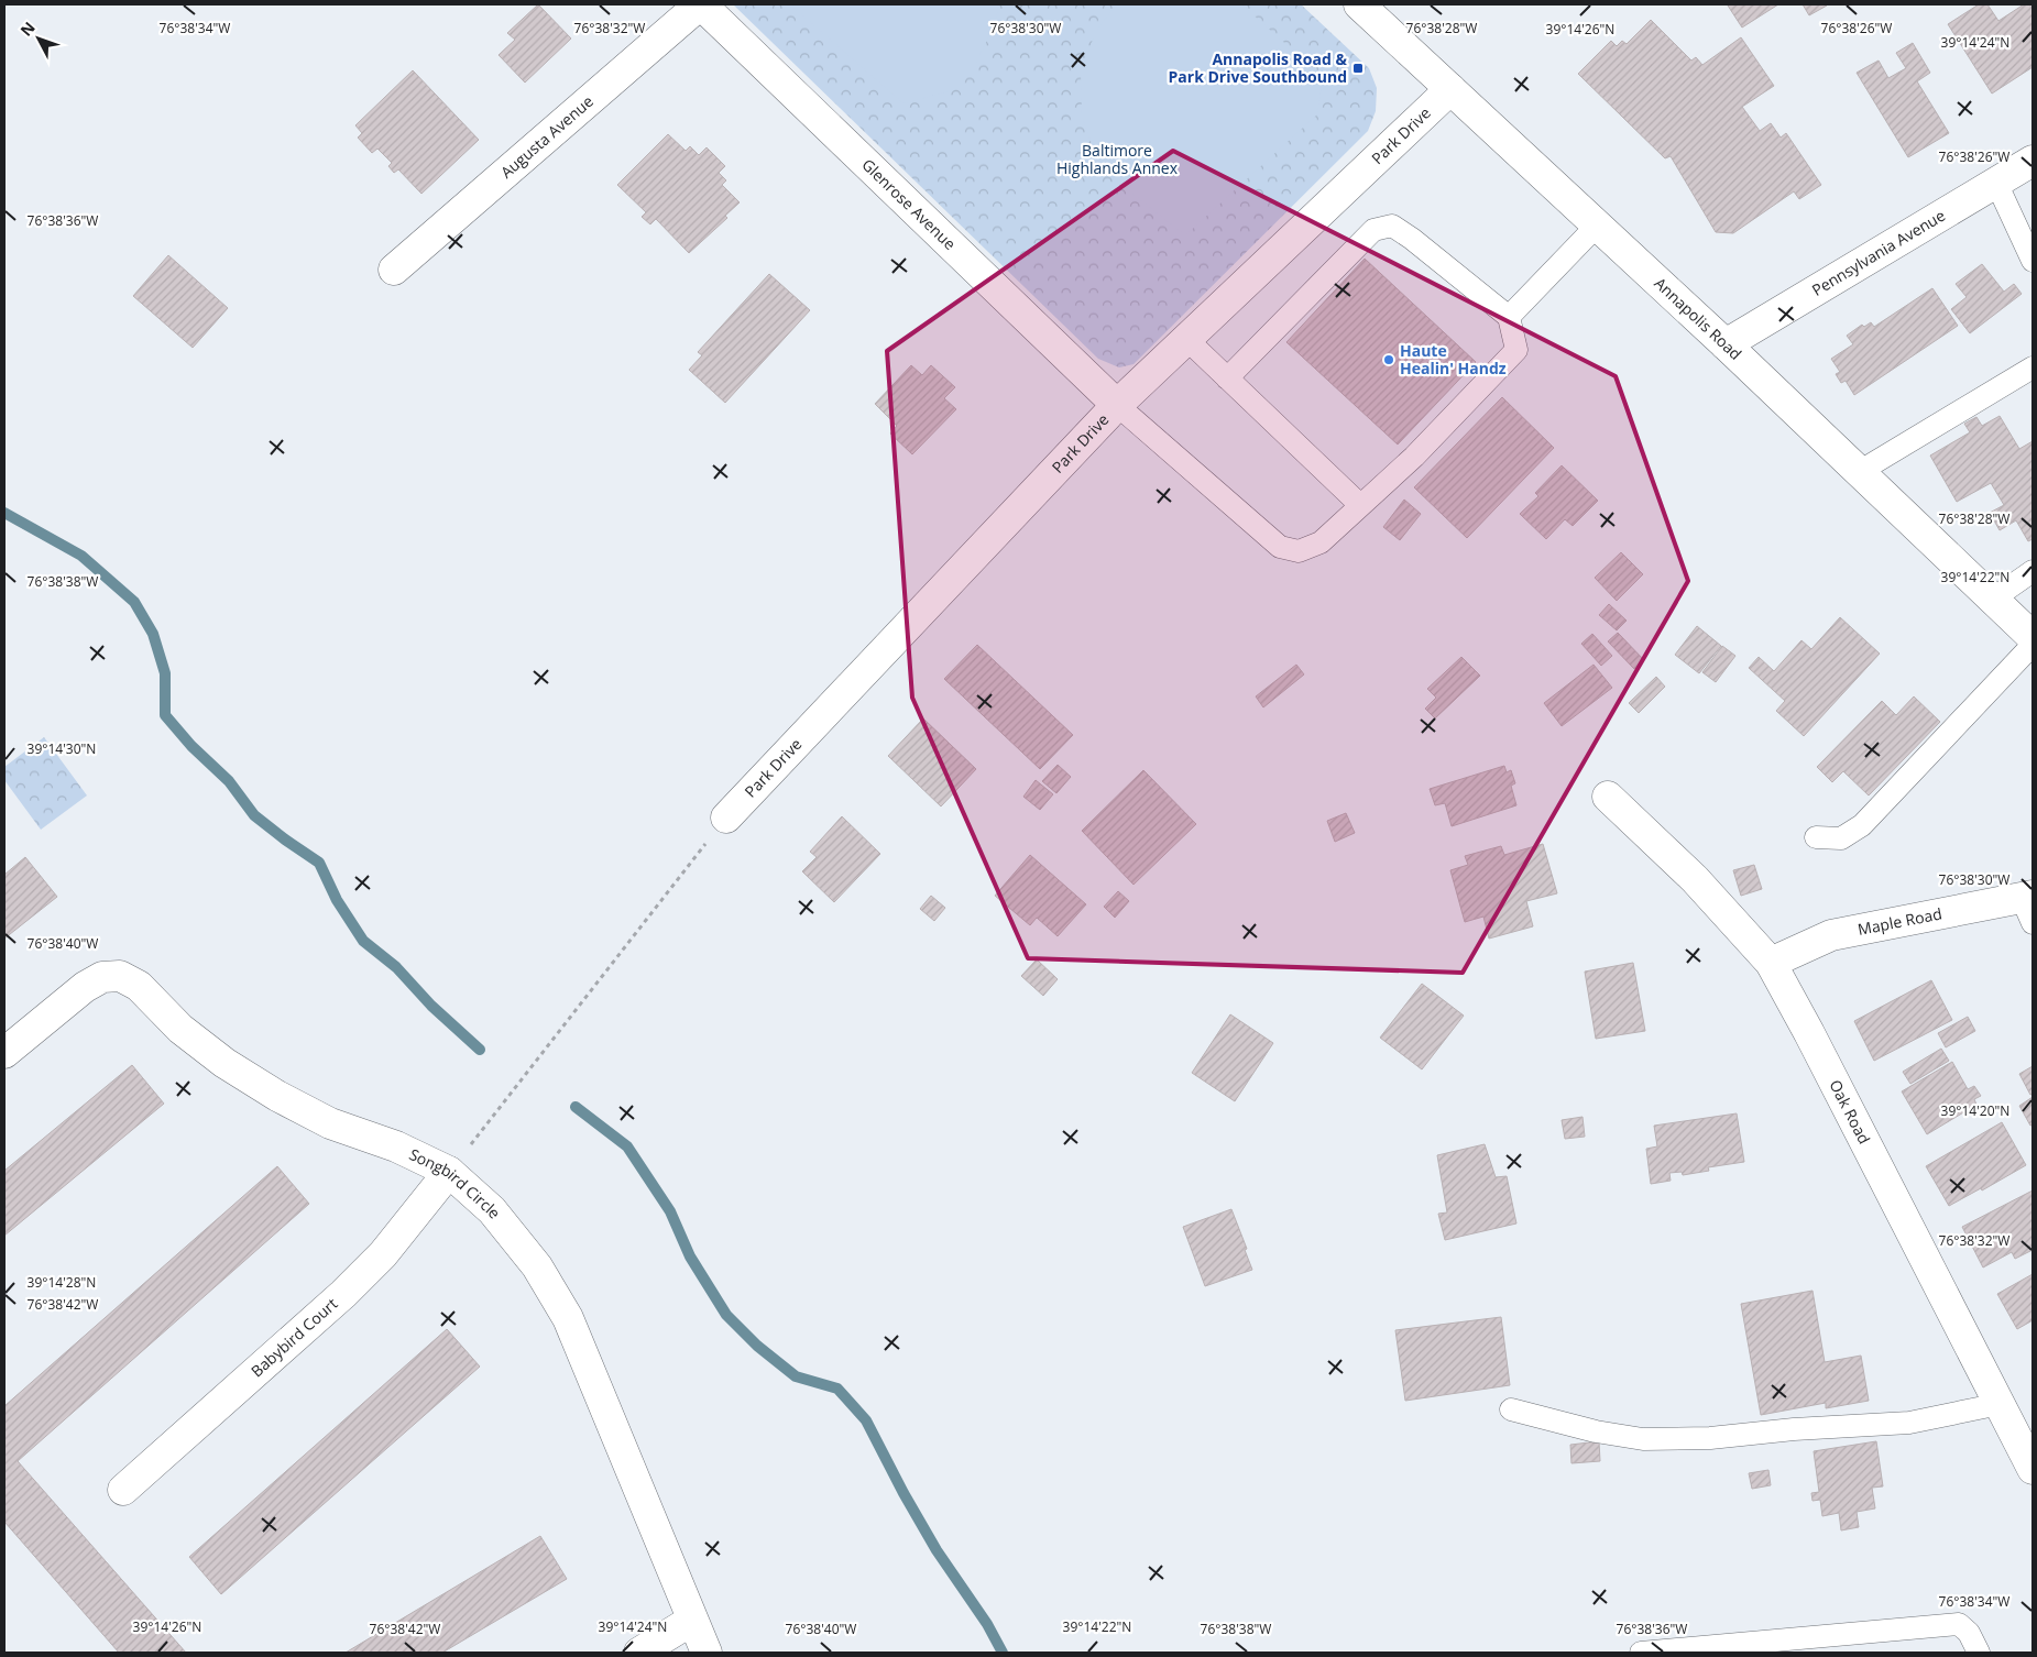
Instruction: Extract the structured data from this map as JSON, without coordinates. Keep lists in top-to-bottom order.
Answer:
{
  "streets": {
    "street": [
      "Park Drive",
      "Augusta Avenue",
      "Glenrose Avenue",
      "Pennsylvania Avenue",
      "Annapolis Road",
      "Maple Road",
      "Oak Road",
      "Songbird Circle",
      "Babybird Court"
    ]
  },
  "crossings": [
    ["Park Drive", "Glenrose Avenue"],
    ["Park Drive", "Annapolis Road"],
    ["Augusta Avenue", "Glenrose Avenue"],
    ["Pennsylvania Avenue", "Annapolis Road"],
    ["Maple Road", "Oak Road"],
    ["Songbird Circle", "Babybird Court"]
  ],
  "parks": ["Baltimore Highlands Annex"],
  "places": {
    "transit": ["Annapolis Road & Park Drive Southbound"],
    "other": ["Haute Healin' Handz"]
  },
  "north": "top left",
  "coordinates": [
    "76°38'28\"W",
    "76°38'34\"W",
    "76°38'32\"W",
    "76°38'30\"W",
    "76°38'26\"W",
    "39°14'26\"N",
    "39°14'24\"N",
    "76°38'36\"W",
    "39°14'22\"N",
    "76°38'38\"W",
    "39°14'30\"N",
    "76°38'40\"W",
    "39°14'20\"N",
    "39°14'28\"N",
    "76°38'42\"W"
  ]
}
